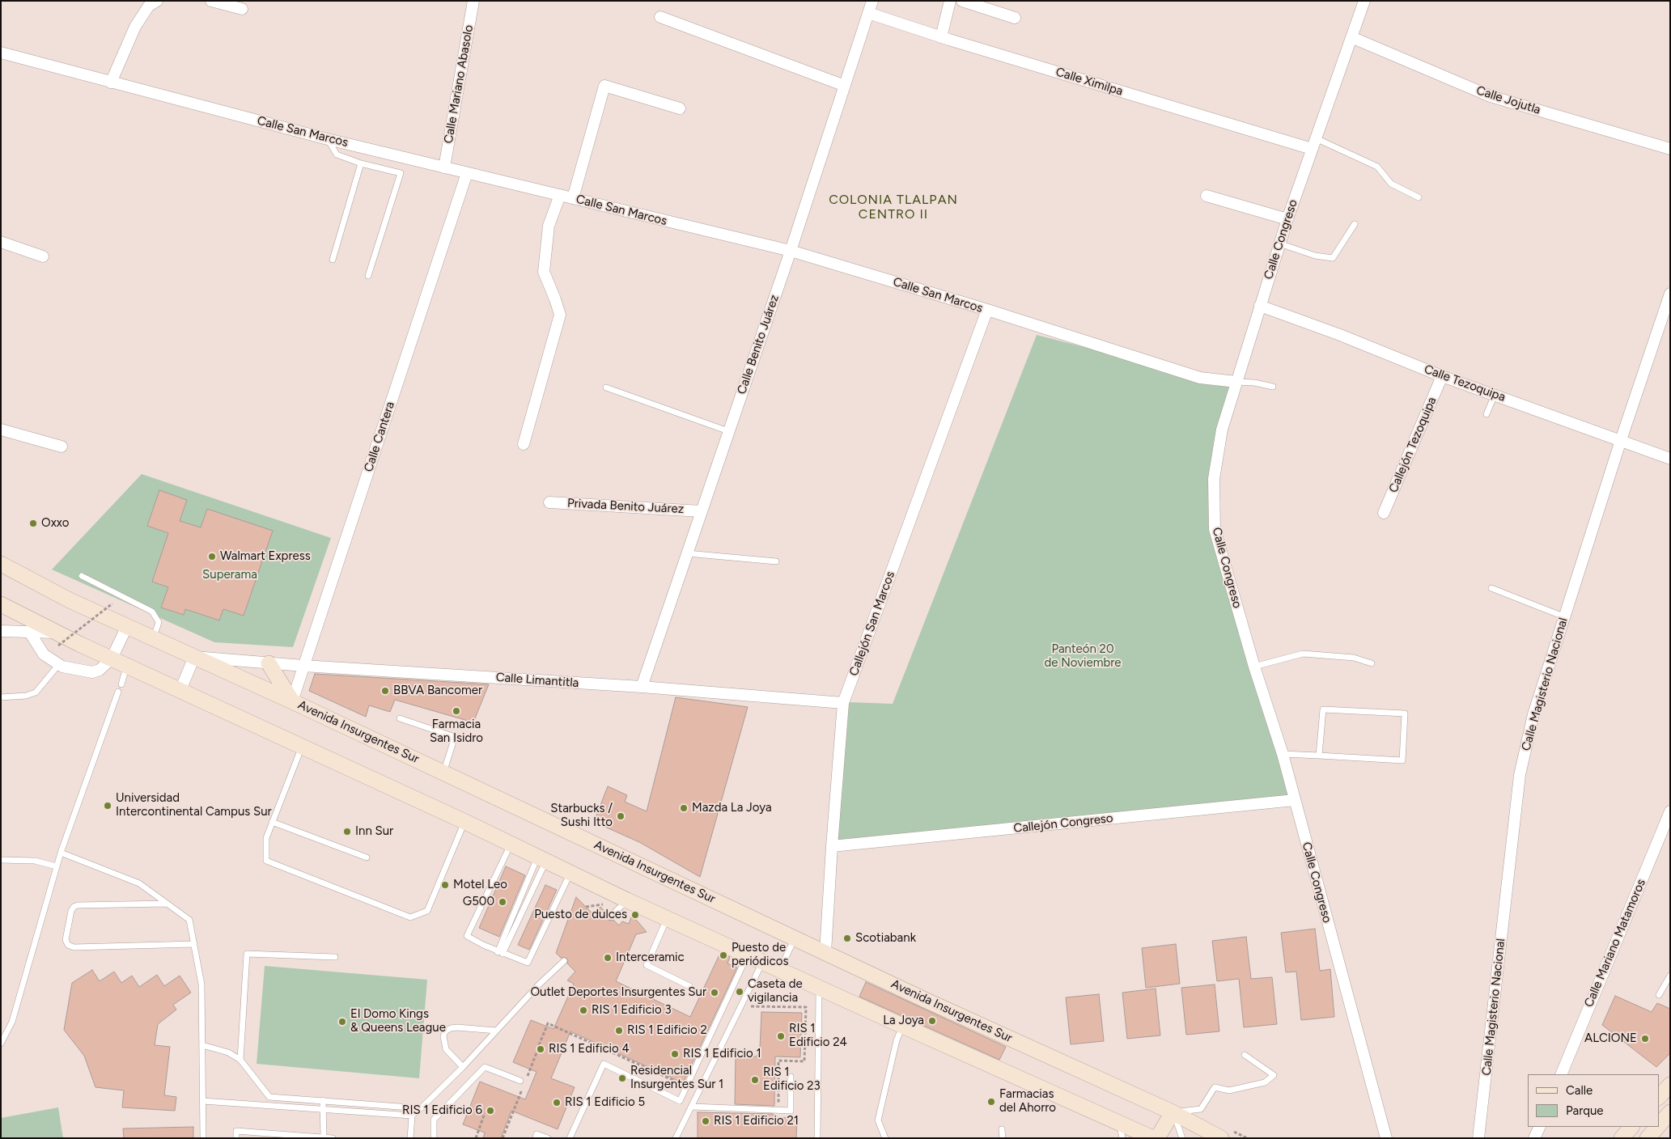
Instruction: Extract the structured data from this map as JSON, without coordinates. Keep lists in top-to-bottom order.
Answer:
{
  "streets": {
    "main road": ["Avenida Insurgentes Sur"],
    "street": [
      "Calle Ximilpa",
      "Calle Mariano Abasolo",
      "Calle Jojutla",
      "Calle San Marcos",
      "Calle Congreso",
      "Calle Benito Juárez",
      "Calle Tezoquipa",
      "Calle Cantera",
      "Callejón Tezoquipa",
      "Privada Benito Juárez",
      "Callejón San Marcos",
      "Calle Limantitla",
      "Calle Magisterio Nacional",
      "Callejón Congreso",
      "Calle Mariano Matamoros"
    ]
  },
  "crossings": [
    ["Calle Ximilpa", "Calle Congreso"],
    ["Calle Ximilpa", "Calle Benito Juárez"],
    ["Calle Mariano Abasolo", "Calle San Marcos"],
    ["Calle Jojutla", "Calle Congreso"],
    ["Calle San Marcos", "Calle Congreso"],
    ["Calle San Marcos", "Calle Benito Juárez"],
    ["Calle San Marcos", "Calle Cantera"],
    ["Calle San Marcos", "Callejón San Marcos"],
    ["Calle Congreso", "Calle Tezoquipa"],
    ["Calle Congreso", "Callejón Congreso"],
    ["Calle Benito Juárez", "Privada Benito Juárez"],
    ["Calle Benito Juárez", "Calle Limantitla"],
    ["Calle Tezoquipa", "Callejón Tezoquipa"],
    ["Calle Tezoquipa", "Calle Magisterio Nacional"],
    ["Calle Cantera", "Calle Limantitla"],
    ["Calle Cantera", "Avenida Insurgentes Sur"],
    ["Callejón San Marcos", "Calle Limantitla"],
    ["Callejón San Marcos", "Avenida Insurgentes Sur"],
    ["Callejón San Marcos", "Callejón Congreso"],
    ["Calle Limantitla", "Avenida Insurgentes Sur"]
  ],
  "districts": ["COLONIA TLALPAN CENTRO II"],
  "parks": ["Superama", "Panteón 20 de Noviembre"],
  "places": [
    "Oxxo",
    "Walmart Express",
    "BBVA Bancomer",
    "Farmacia San Isidro",
    "Universidad Intercontinental Campus Sur",
    "Mazda La Joya",
    "Starbucks / Sushi Itto",
    "Inn Sur",
    "Motel Leo",
    "G500",
    "Puesto de dulces",
    "Scotiabank",
    "Puesto de periódicos",
    "Interceramic",
    "Caseta de vigilancia",
    "Outlet Deportes Insurgentes Sur",
    "RIS 1 Edificio 3",
    "La Joya",
    "El Domo Kings & Queens League",
    "RIS 1 Edificio 2",
    "RIS 1 Edificio 24",
    "ALCIONE",
    "RIS 1 Edificio 4",
    "RIS 1 Edificio 1",
    "Residencial Insurgentes Sur 1",
    "RIS 1 Edificio 23",
    "Farmacias del Ahorro",
    "RIS 1 Edificio 5",
    "RIS 1 Edificio 6",
    "RIS 1 Edificio 21"
  ],
  "legend": ["Calle", "Parque"]
}
